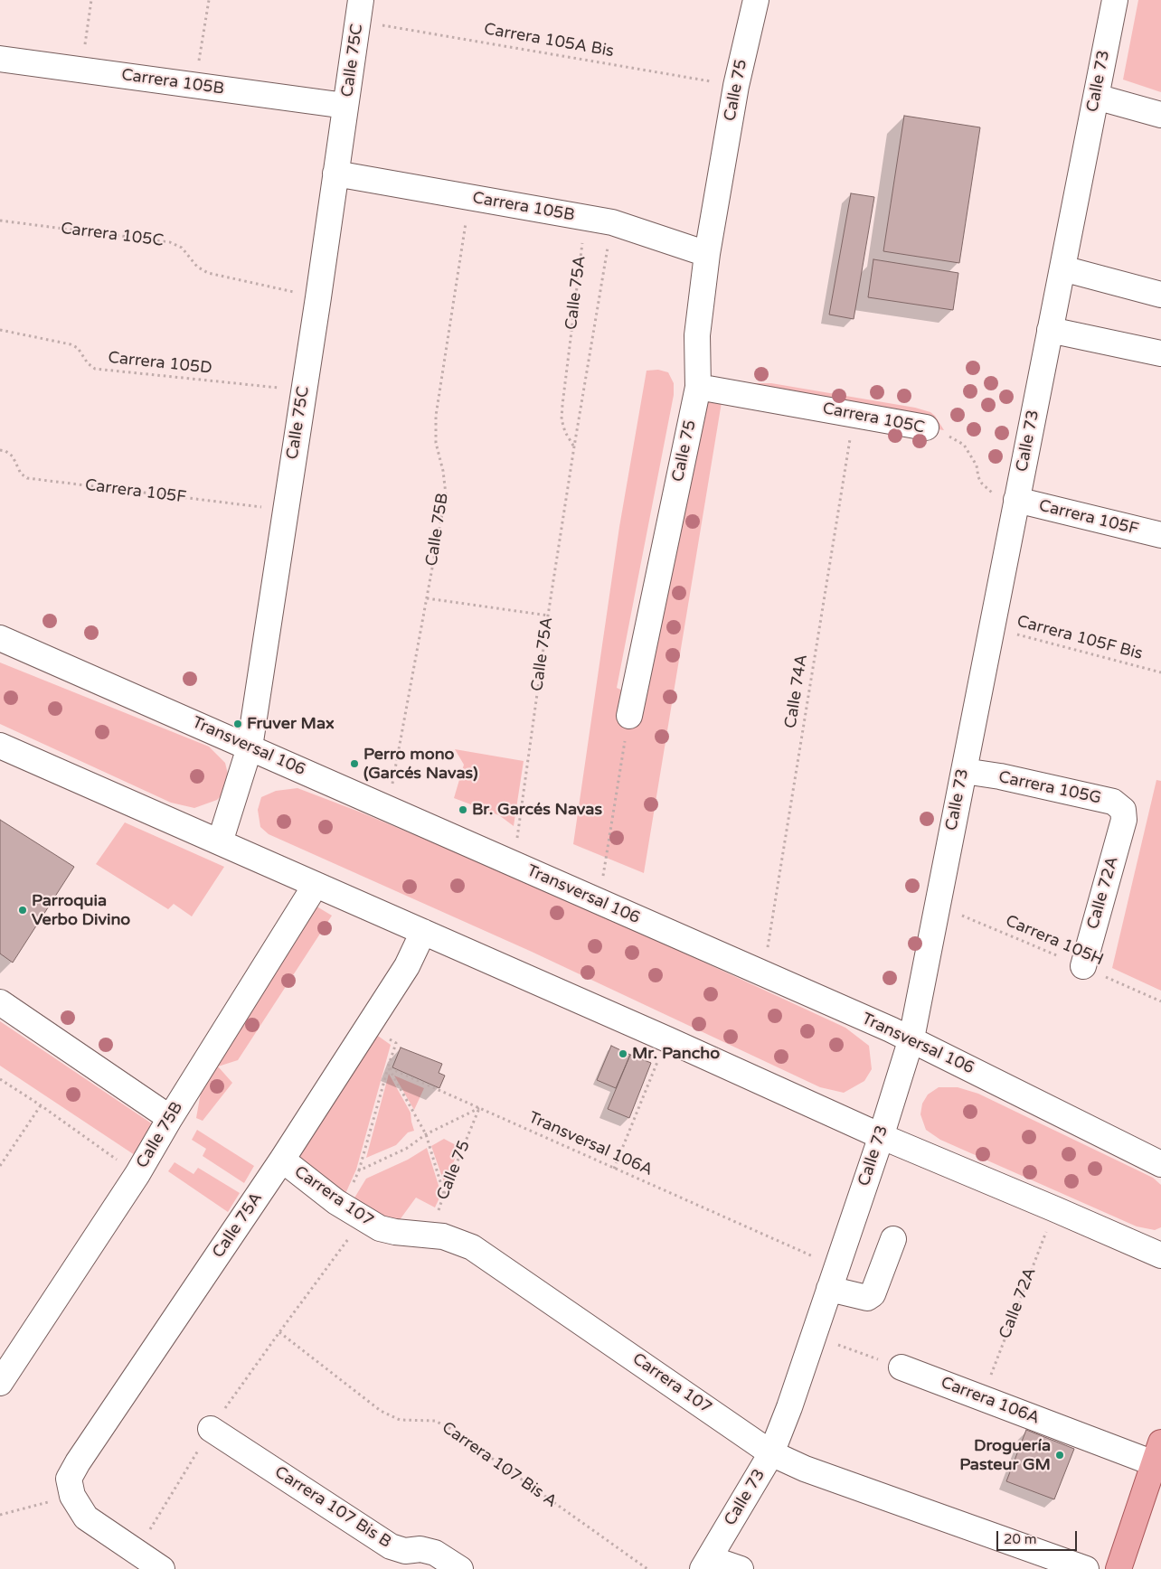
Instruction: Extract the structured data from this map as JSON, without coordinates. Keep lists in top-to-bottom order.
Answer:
{
  "streets": {
    "street": [
      "Calle 75C",
      "Calle 73",
      "Carrera 105B",
      "Calle 75",
      "Carrera 105C",
      "Calle 75A",
      "Carrera 105F",
      "Calle 75B",
      "Transversal 106",
      "Carrera 105G",
      "Calle 72A",
      "Carrera 107",
      "Carrera 106A",
      "Carrera 107 Bis B"
    ],
    "path": [
      "Carrera 105A Bis",
      "Carrera 105D",
      "Carrera 105F Bis",
      "Calle 74A",
      "Carrera 105H",
      "Transversal 106A",
      "Carrera 107 Bis A"
    ]
  },
  "crossings": [
    ["Carrera 105A Bis", "Calle 75C"],
    ["Carrera 105A Bis", "Calle 75"],
    ["Calle 75C", "Carrera 105B"],
    ["Calle 75C", "Carrera 105C"],
    ["Calle 75C", "Carrera 105D"],
    ["Calle 75C", "Carrera 105F"],
    ["Calle 75C", "Transversal 106"],
    ["Calle 73", "Carrera 105C"],
    ["Calle 73", "Carrera 105F"],
    ["Calle 73", "Carrera 105F Bis"],
    ["Calle 73", "Transversal 106"],
    ["Calle 73", "Carrera 105G"],
    ["Calle 73", "Carrera 105H"],
    ["Calle 73", "Transversal 106A"],
    ["Calle 73", "Carrera 107"],
    ["Carrera 105B", "Calle 75"],
    ["Carrera 105B", "Calle 75A"],
    ["Carrera 105B", "Calle 75B"],
    ["Calle 75", "Carrera 105C"],
    ["Calle 75", "Transversal 106A"],
    ["Calle 75", "Carrera 107"],
    ["Carrera 105C", "Carrera 105F"],
    ["Carrera 105C", "Calle 74A"],
    ["Calle 75A", "Transversal 106"],
    ["Calle 75A", "Carrera 107"],
    ["Calle 75B", "Transversal 106"],
    ["Calle 74A", "Transversal 106"],
    ["Carrera 105G", "Calle 72A"],
    ["Calle 72A", "Carrera 105H"],
    ["Calle 72A", "Carrera 106A"]
  ],
  "places": [
    "Fruver Max",
    "Perro mono (Garcés Navas)",
    "Br. Garcés Navas",
    "Parroquia Verbo Divino",
    "Mr. Pancho",
    "Droguería Pasteur GM"
  ],
  "scale_bar": "20 m"
}
